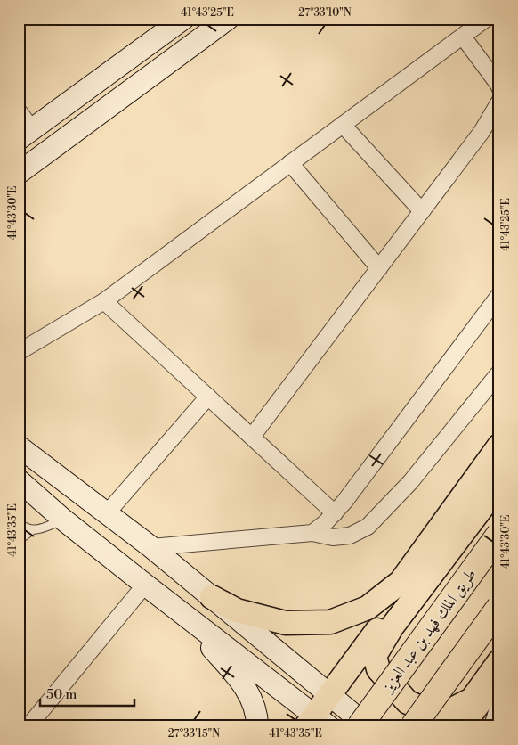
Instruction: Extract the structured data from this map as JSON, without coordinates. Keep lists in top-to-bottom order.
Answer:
{
  "streets": {
    "highway": ["طريق الملك فهد بن عبد العزيز"]
  },
  "scale_bar": "50 m",
  "coordinates": [
    "41°43'25\"E",
    "27°33'10\"N",
    "41°43'30\"E",
    "41°43'35\"E",
    "27°33'15\"N"
  ]
}
